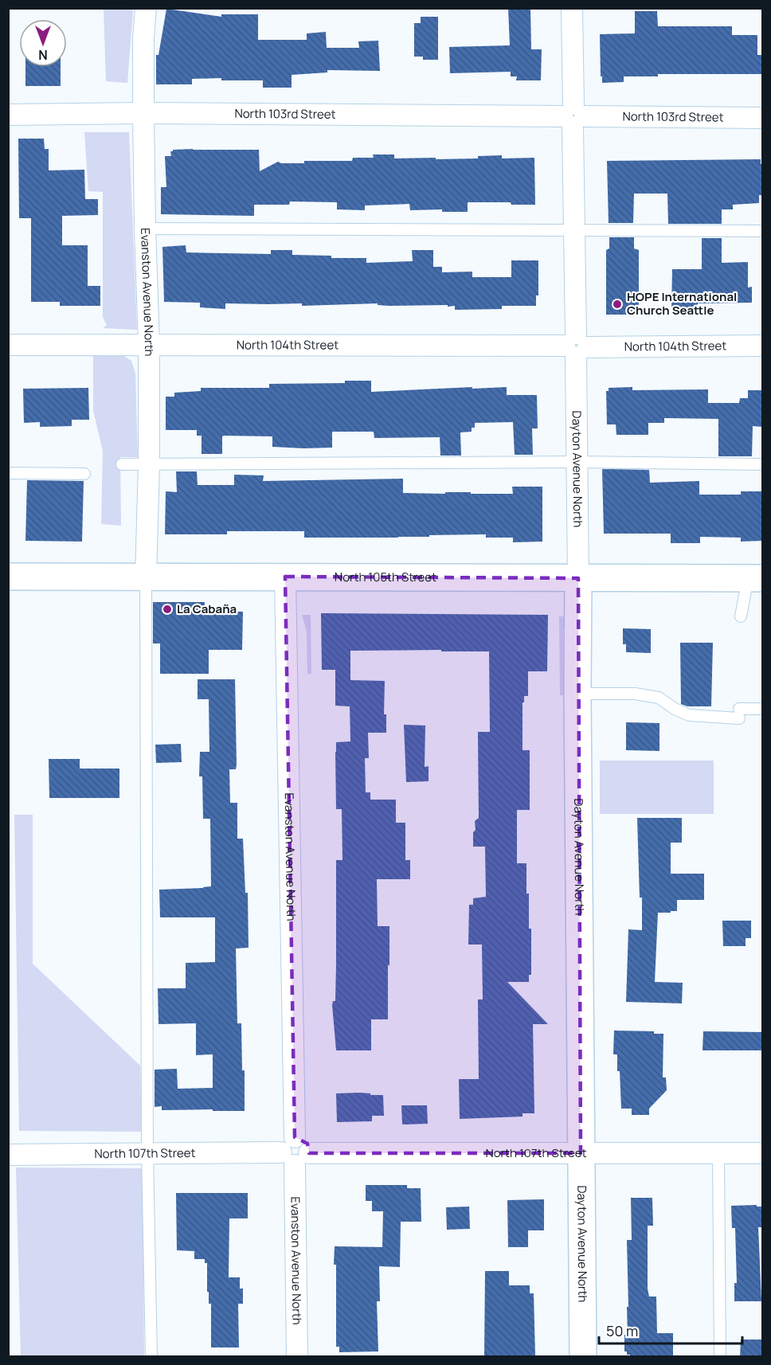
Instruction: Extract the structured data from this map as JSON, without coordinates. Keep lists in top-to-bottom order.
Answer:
{
  "streets": {
    "street": [
      "North 103rd Street",
      "Evanston Avenue North",
      "North 104th Street",
      "Dayton Avenue North",
      "North 105th Street",
      "North 107th Street"
    ]
  },
  "crossings": [
    ["North 103rd Street", "Evanston Avenue North"],
    ["North 103rd Street", "Dayton Avenue North"],
    ["Evanston Avenue North", "North 104th Street"],
    ["Evanston Avenue North", "North 105th Street"],
    ["Evanston Avenue North", "North 107th Street"],
    ["North 104th Street", "Dayton Avenue North"],
    ["Dayton Avenue North", "North 105th Street"],
    ["Dayton Avenue North", "North 107th Street"]
  ],
  "places": ["HOPE International Church Seattle", "La Cabaña"],
  "scale_bar": "50 m",
  "north": "bottom"
}
